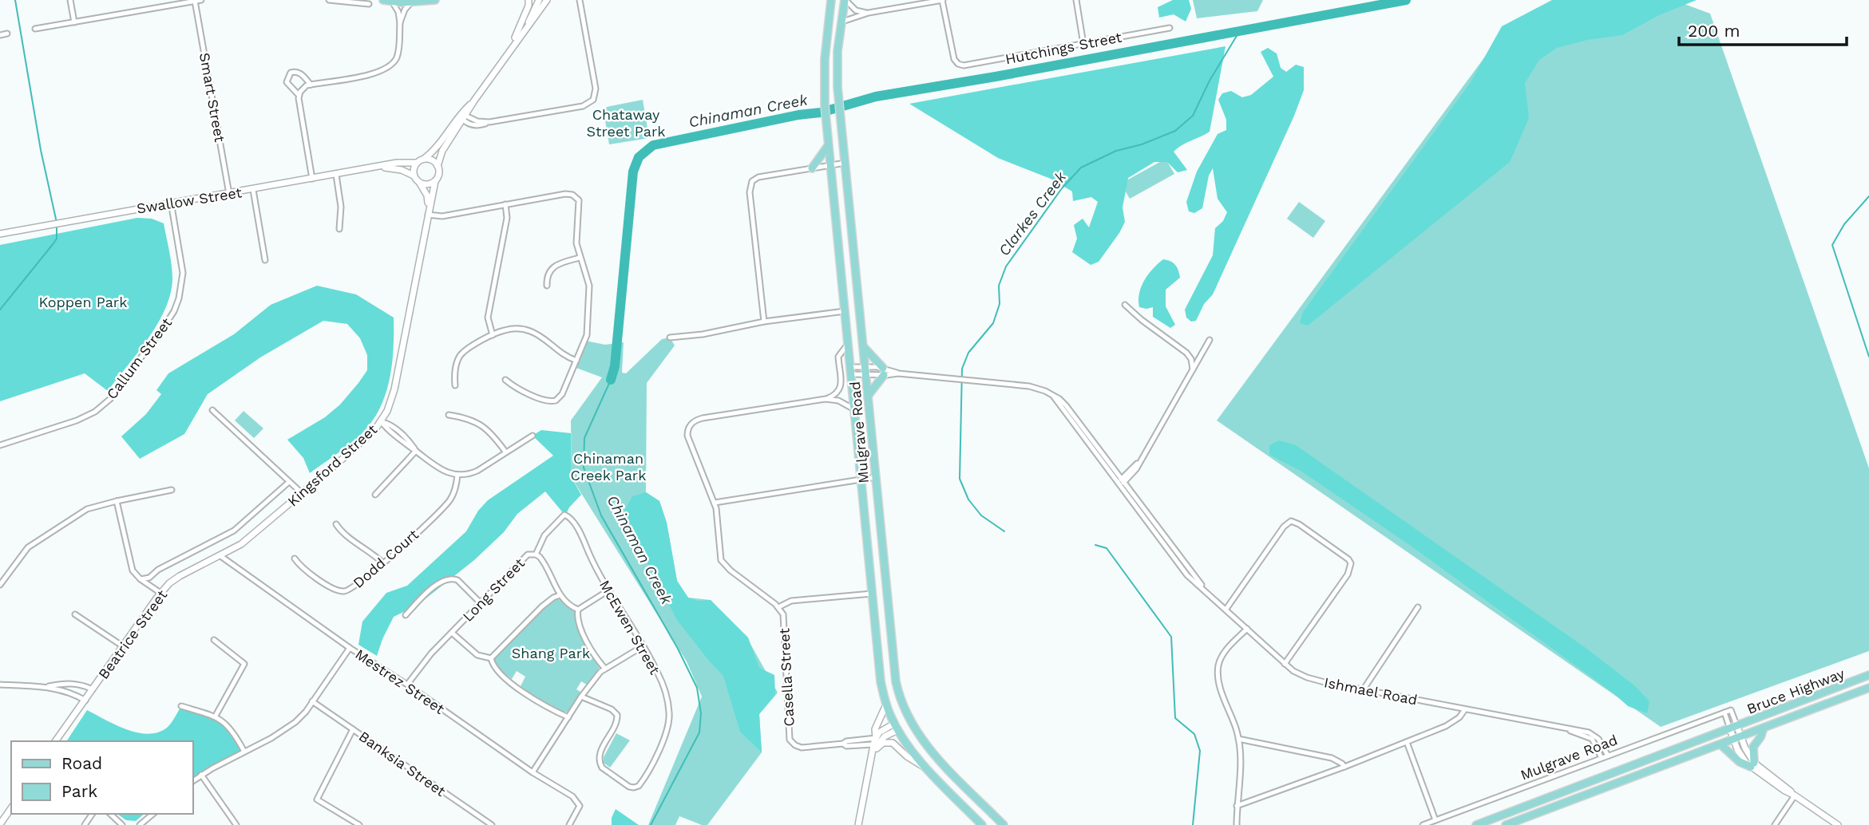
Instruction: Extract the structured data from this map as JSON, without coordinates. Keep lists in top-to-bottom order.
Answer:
{
  "streets": {
    "main road": ["Mulgrave Road", "Bruce Highway"],
    "street": [
      "Hutchings Street",
      "Smart Street",
      "Swallow Street",
      "Callum Street",
      "Kingsford Street",
      "Dodd Court",
      "Long Street",
      "McEwen Street",
      "Beatrice Street",
      "Casella Street",
      "Mestrez Street",
      "Ishmael Road",
      "Banksia Street"
    ]
  },
  "crossings": [
    ["Smart Street", "Swallow Street"],
    ["Swallow Street", "Callum Street"],
    ["Swallow Street", "Kingsford Street"],
    ["Mulgrave Road", "Ishmael Road"],
    ["Mulgrave Road", "Bruce Highway"],
    ["Kingsford Street", "Beatrice Street"],
    ["Kingsford Street", "Mestrez Street"],
    ["Long Street", "McEwen Street"],
    ["Long Street", "Mestrez Street"],
    ["Beatrice Street", "Mestrez Street"]
  ],
  "water": ["Chinaman Creek", "Clarkes Creek"],
  "parks": [
    "Chataway Street Park",
    "Koppen Park",
    "Chinaman Creek Park",
    "Shang Park"
  ],
  "legend": ["Road", "Park"],
  "scale_bar": "200 m"
}
